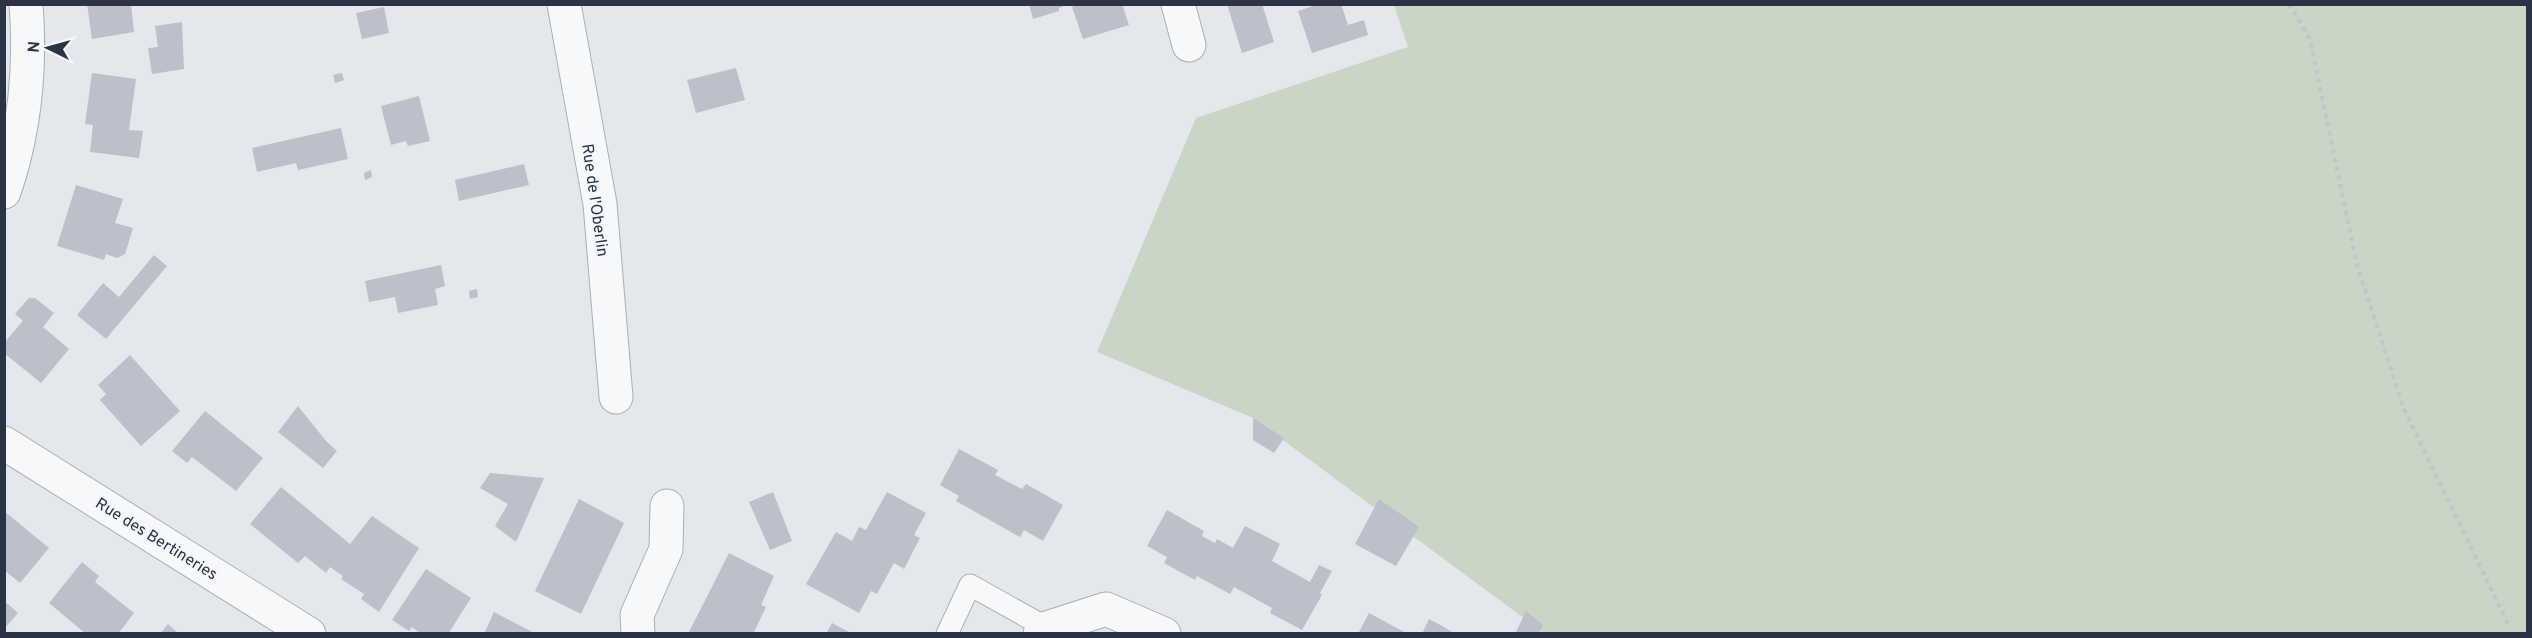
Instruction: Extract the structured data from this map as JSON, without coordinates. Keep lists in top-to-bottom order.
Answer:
{
  "streets": {
    "street": ["Rue de l'Oberlin", "Rue des Bertineries"]
  },
  "north": "left"
}
